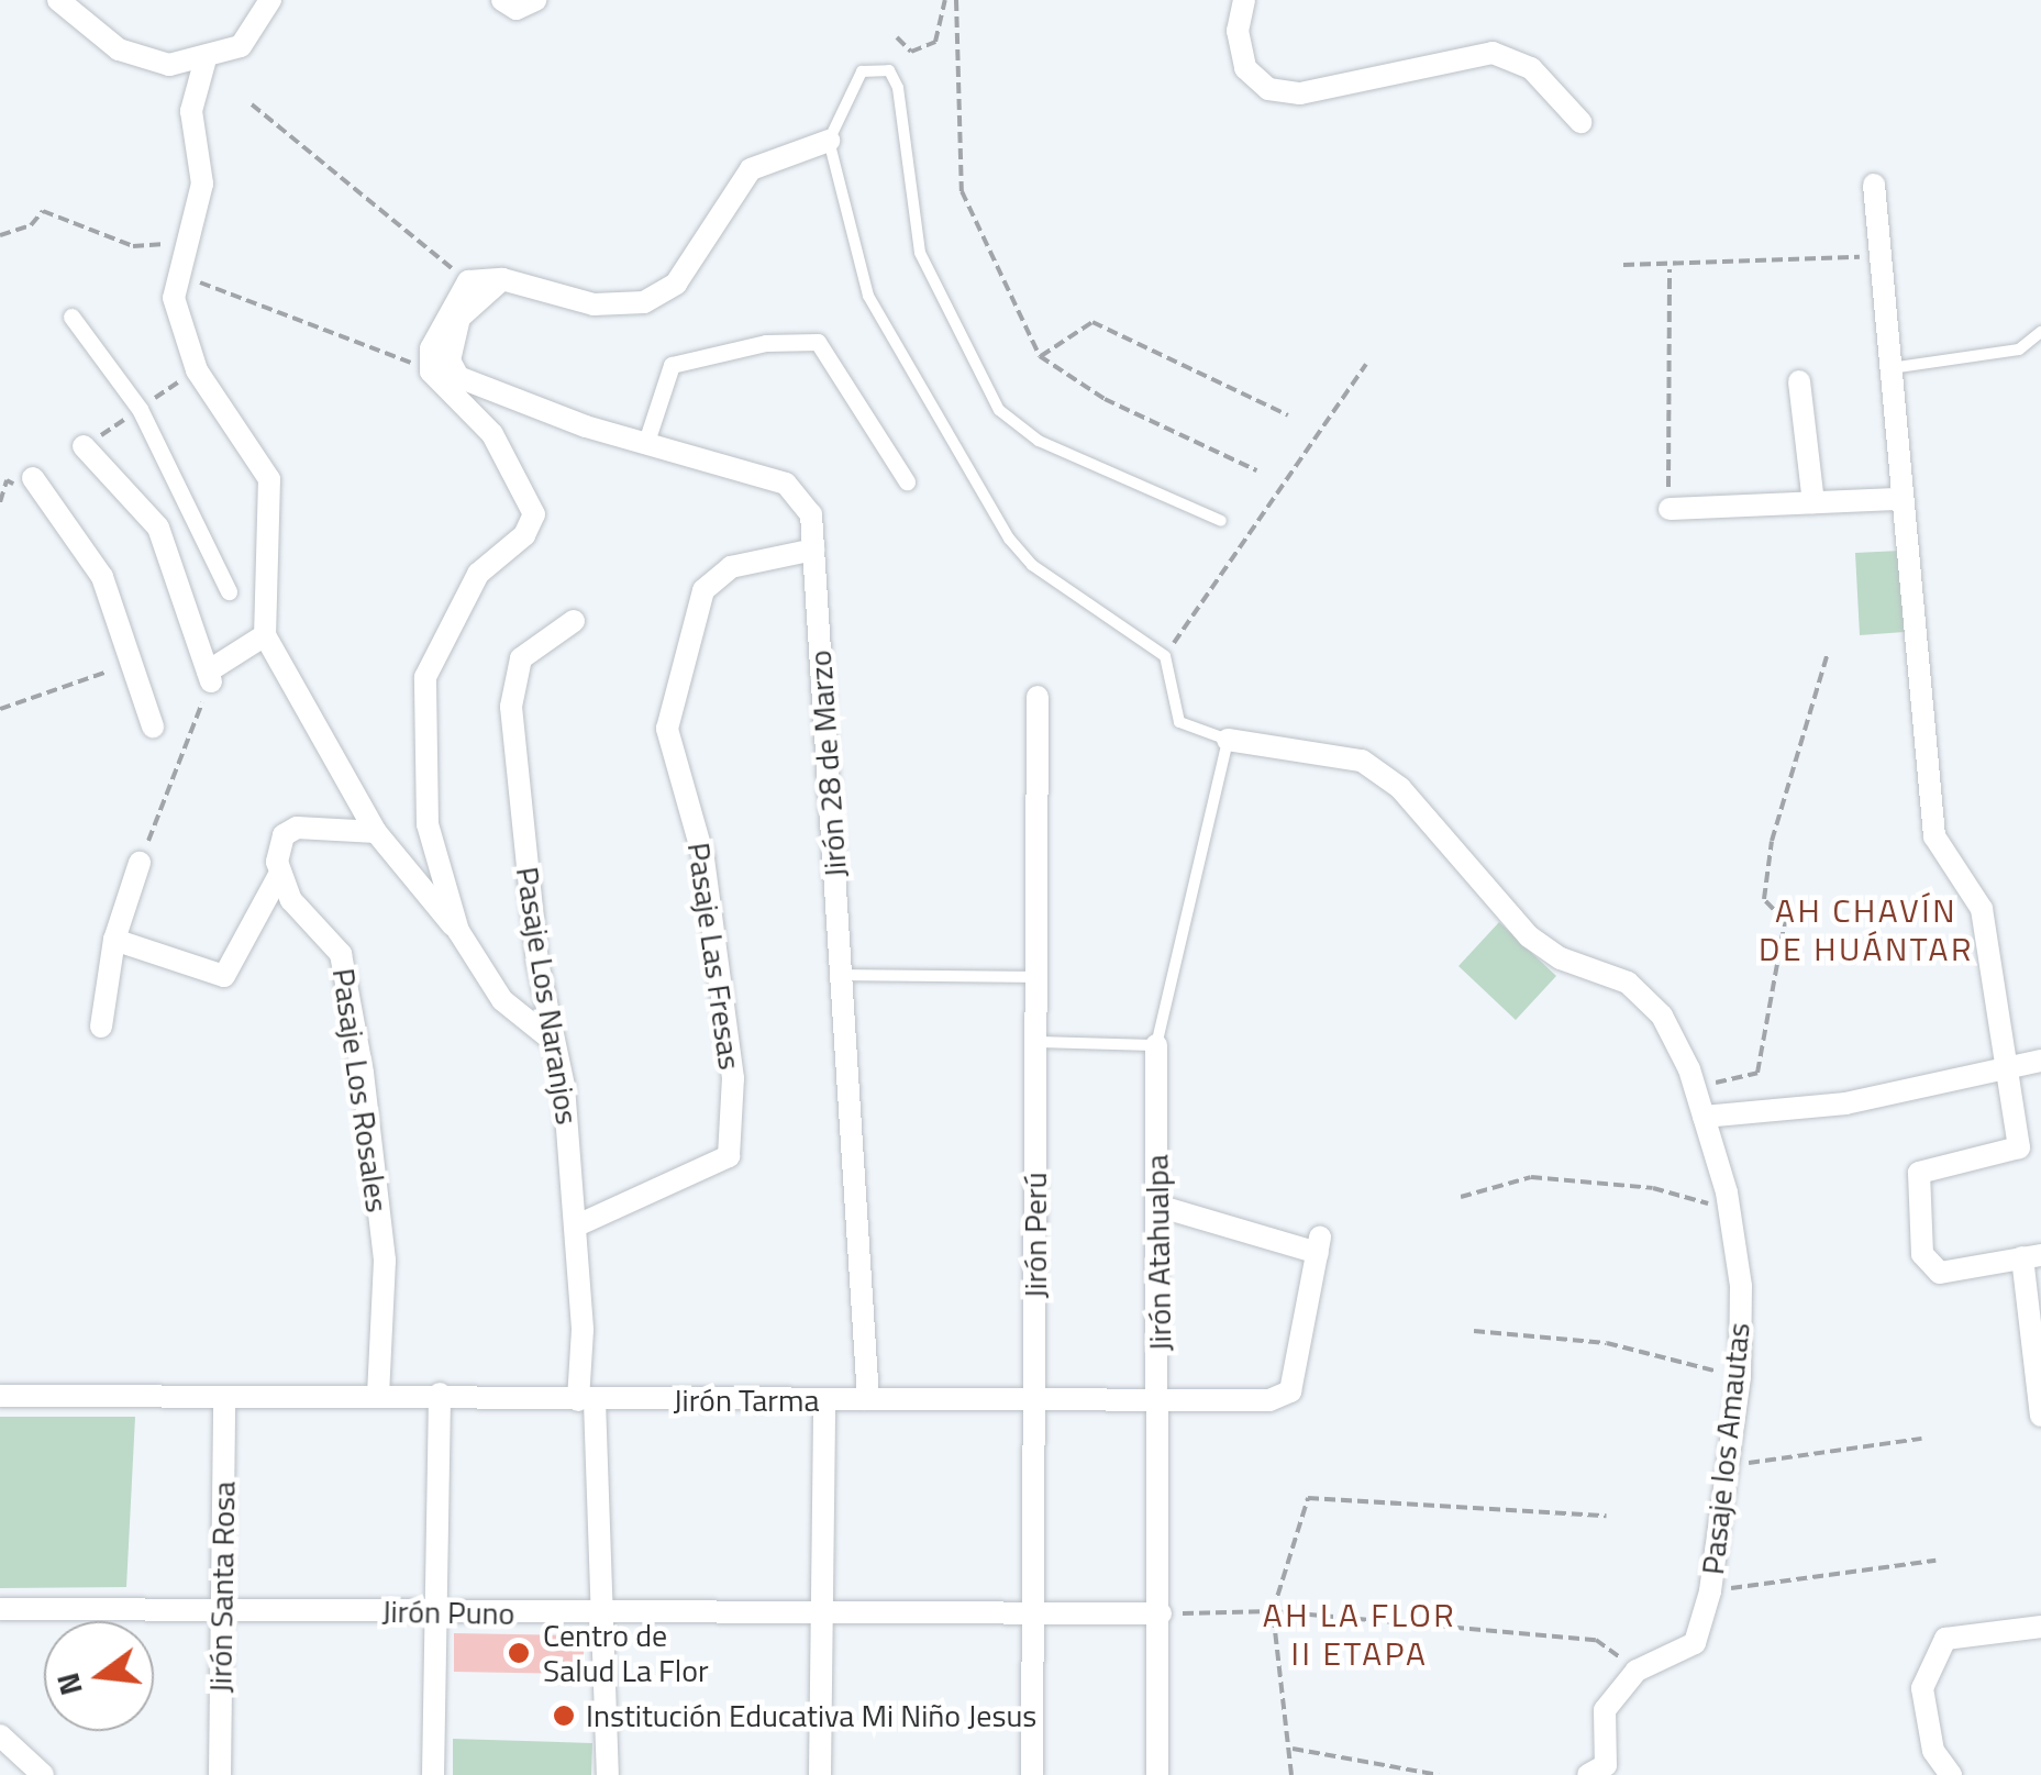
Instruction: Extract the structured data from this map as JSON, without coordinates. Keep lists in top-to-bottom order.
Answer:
{
  "streets": {
    "street": [
      "Jirón 28 de Marzo",
      "Pasaje Las Fresas",
      "Pasaje Los Naranjos",
      "Pasaje Los Rosales",
      "Jirón Perú",
      "Jirón Atahualpa",
      "Jirón Tarma",
      "Pasaje los Amautas",
      "Jirón Santa Rosa",
      "Jirón Puno"
    ]
  },
  "crossings": [
    ["Jirón 28 de Marzo", "Pasaje Las Fresas"],
    ["Jirón 28 de Marzo", "Jirón Tarma"],
    ["Pasaje Las Fresas", "Pasaje Los Naranjos"],
    ["Pasaje Los Naranjos", "Jirón Tarma"],
    ["Pasaje Los Naranjos", "Jirón Puno"],
    ["Pasaje Los Rosales", "Jirón Tarma"],
    ["Jirón Perú", "Jirón Tarma"],
    ["Jirón Perú", "Jirón Puno"],
    ["Jirón Atahualpa", "Jirón Tarma"],
    ["Jirón Atahualpa", "Pasaje los Amautas"],
    ["Jirón Atahualpa", "Jirón Puno"],
    ["Jirón Tarma", "Jirón Santa Rosa"],
    ["Jirón Santa Rosa", "Jirón Puno"]
  ],
  "districts": ["AH CHAVÍN DE HUÁNTAR", "AH LA FLOR II ETAPA"],
  "places": ["Centro de Salud La Flor", "Institución Educativa Mi Niño Jesus"],
  "north": "left"
}
